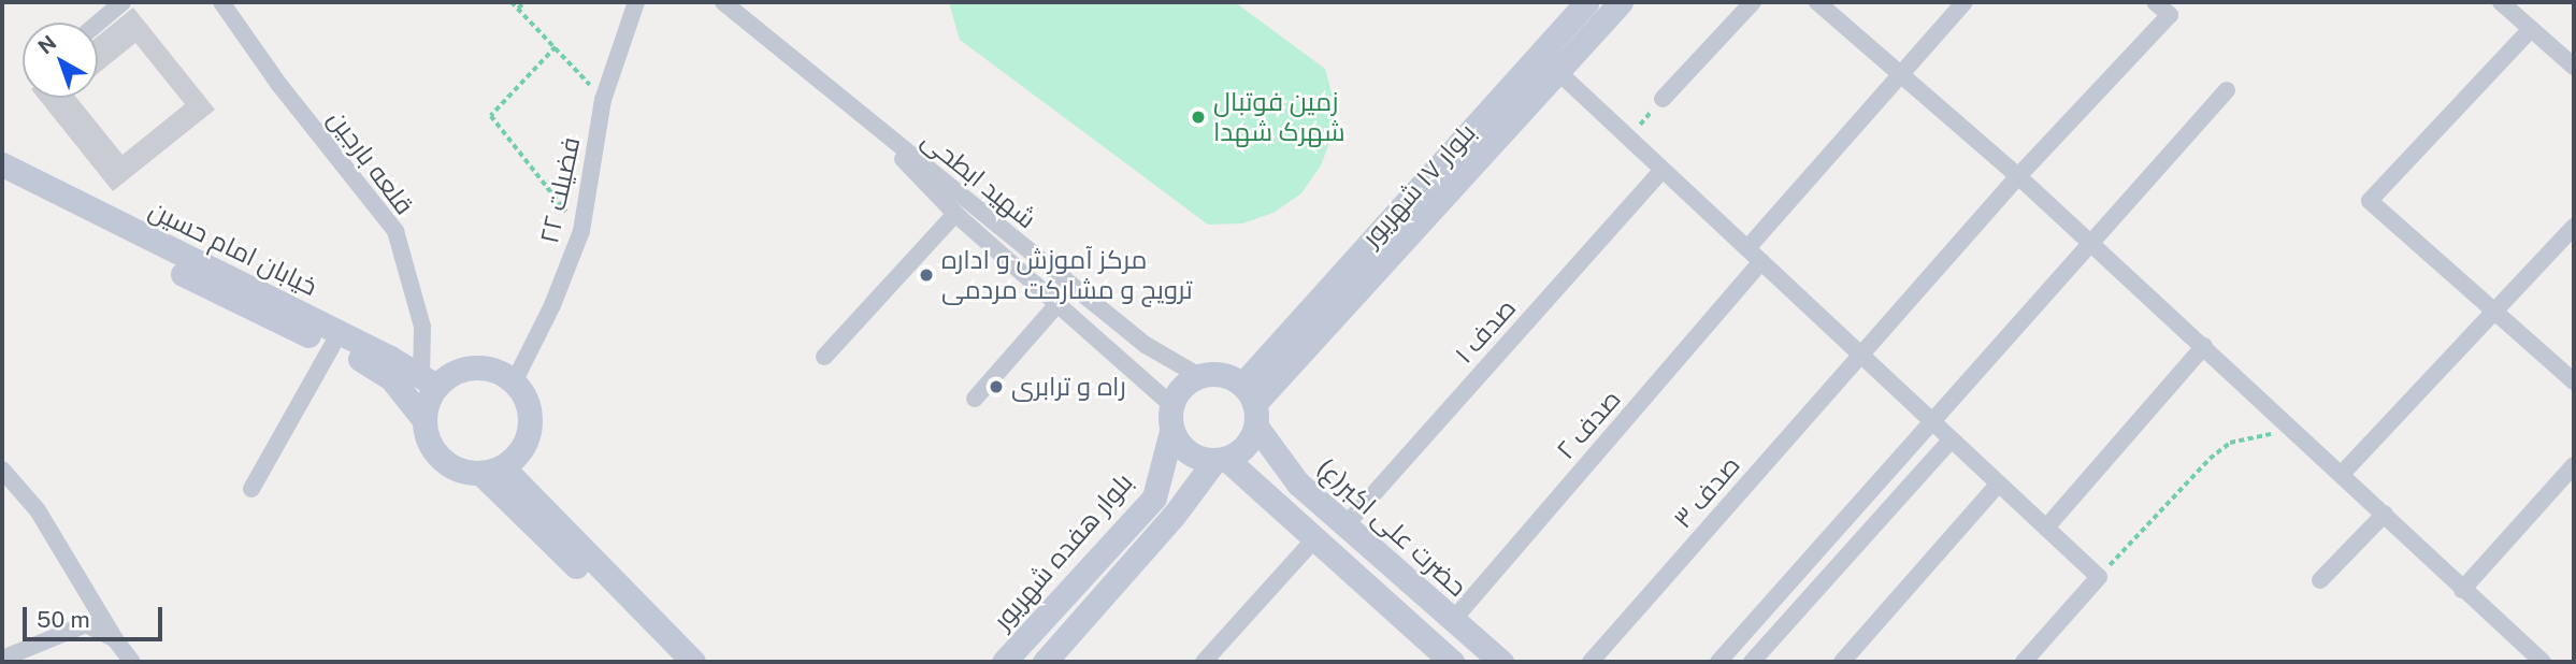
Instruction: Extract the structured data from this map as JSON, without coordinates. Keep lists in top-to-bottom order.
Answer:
{
  "streets": {
    "street": [
      "قلعه بارجین",
      "شهید ابطحی",
      "بلوار ۱۷ شهریور",
      "فضیلت ۲۲",
      "خیابان امام حسین",
      "صدف ۱",
      "صدف ۲",
      "صدف ۳",
      "حضرت علی اکبر(ع)",
      "بلوار هفده شهریور"
    ]
  },
  "crossings": [
    ["قلعه بارجین", "فضیلت ۲۲"],
    ["قلعه بارجین", "خیابان امام حسین"],
    ["شهید ابطحی", "بلوار ۱۷ شهریور"],
    ["شهید ابطحی", "حضرت علی اکبر(ع)"],
    ["شهید ابطحی", "بلوار هفده شهریور"],
    ["بلوار ۱۷ شهریور", "حضرت علی اکبر(ع)"],
    ["بلوار ۱۷ شهریور", "بلوار هفده شهریور"],
    ["فضیلت ۲۲", "خیابان امام حسین"],
    ["صدف ۱", "حضرت علی اکبر(ع)"],
    ["صدف ۲", "حضرت علی اکبر(ع)"],
    ["حضرت علی اکبر(ع)", "بلوار هفده شهریور"]
  ],
  "places": ["زمین فوتبال شهرک شهدا", "مرکز آموزش و اداره ترویج و مشارکت مردمی", "راه و ترابری"],
  "scale_bar": "50 m",
  "north": "top left"
}
